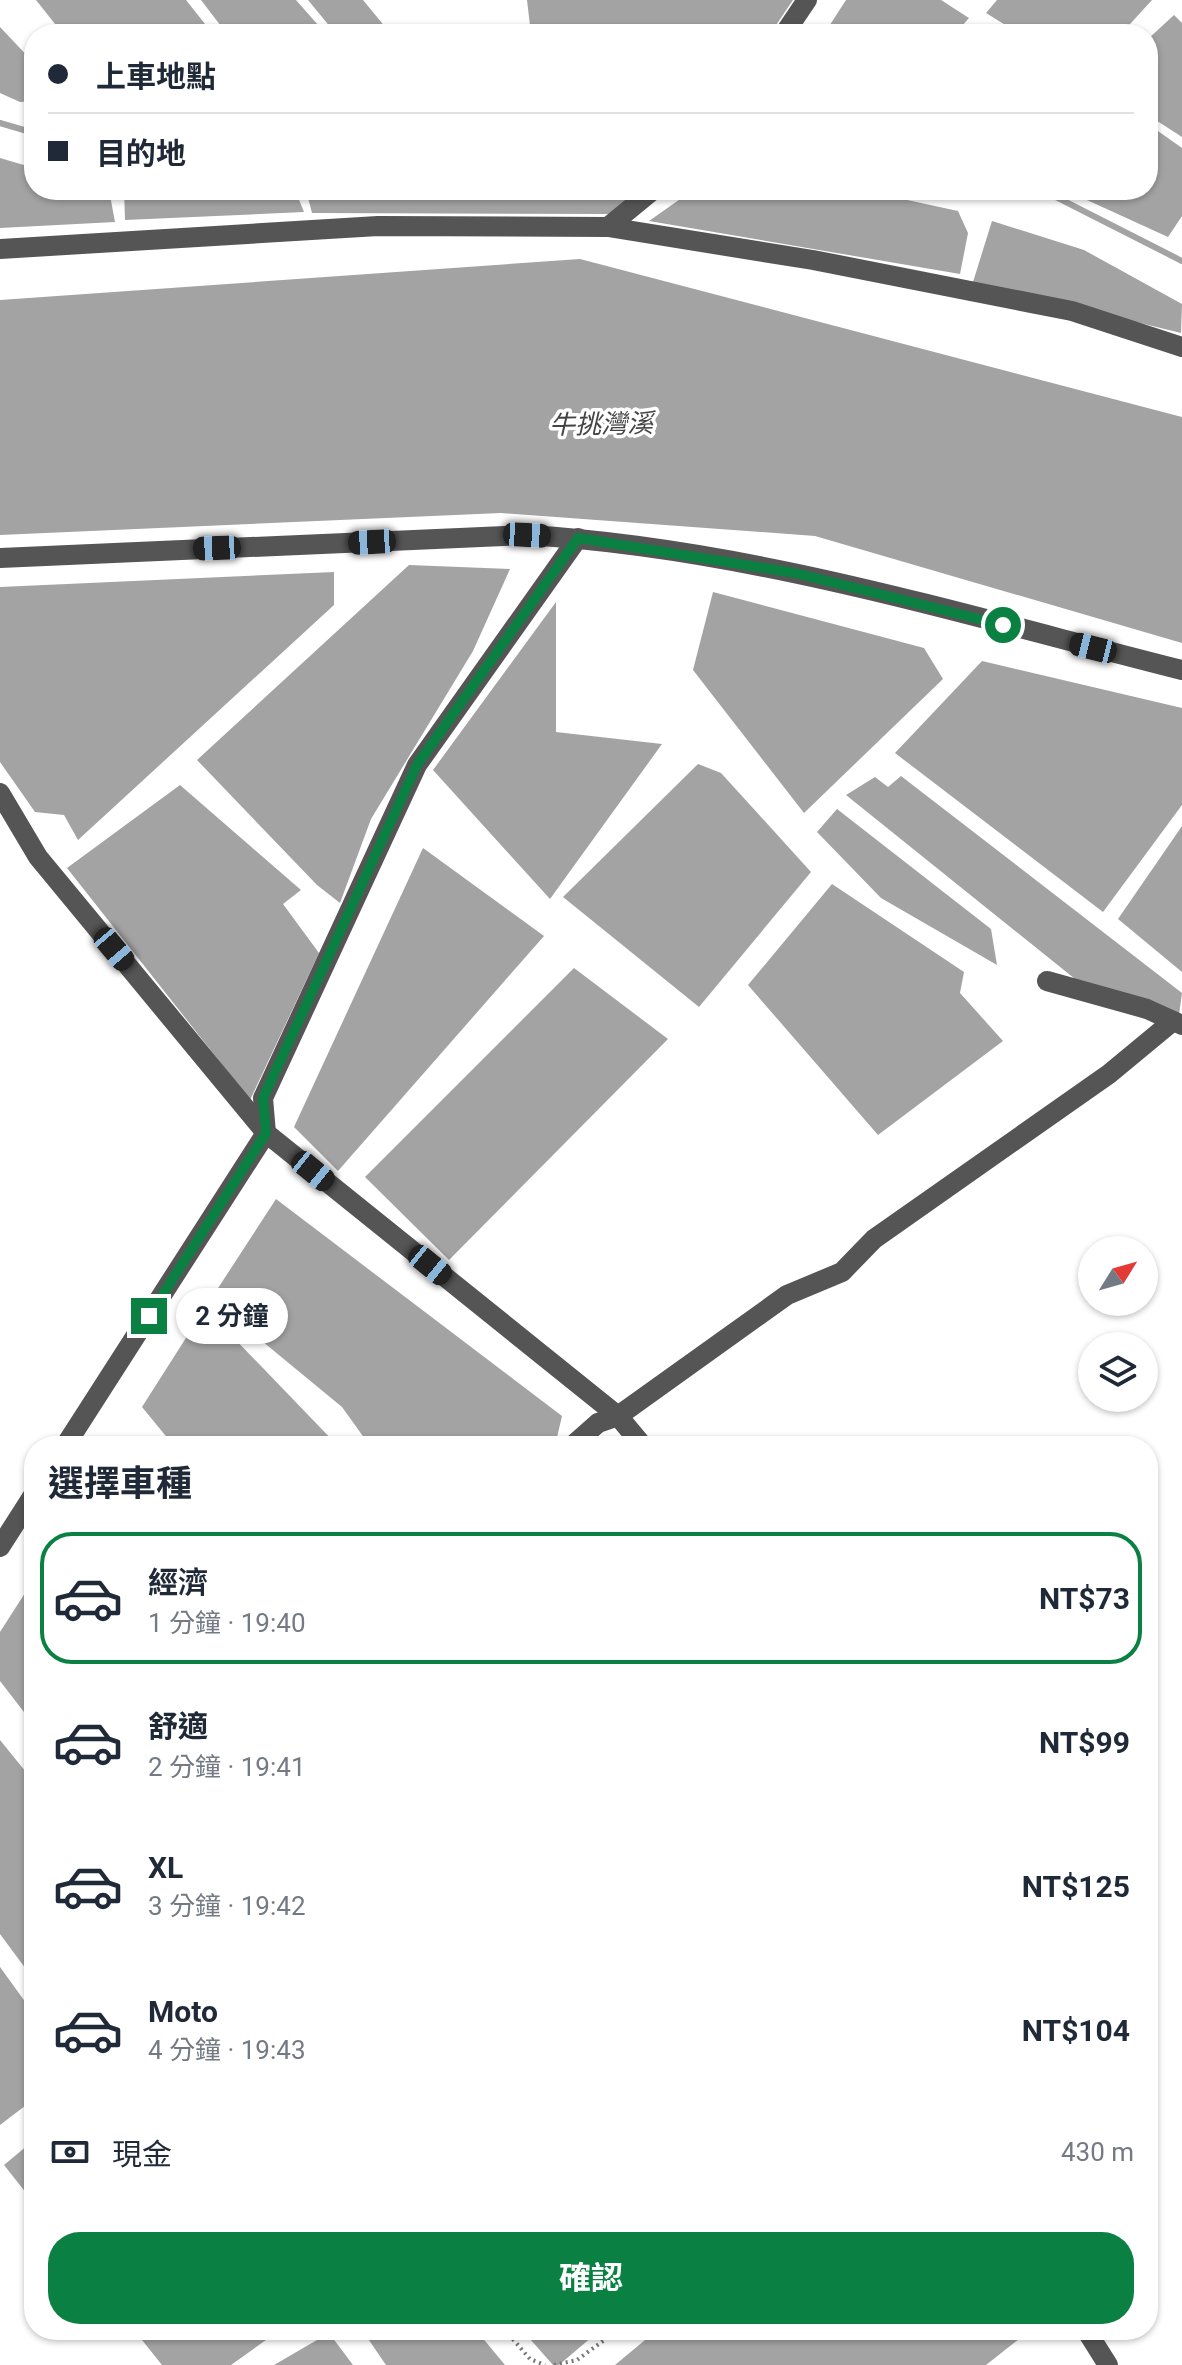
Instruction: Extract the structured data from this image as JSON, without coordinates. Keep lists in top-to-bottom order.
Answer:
{
  "water": ["牛挑灣溪"],
  "north": "top right",
  "page": {
    "banner": ["上車地點", "目的地"],
    "bubble": "2 分鐘",
    "heading": "選擇車種",
    "list": [
      {
        "name": "經濟",
        "note": "1 分鐘 · 19:40",
        "value": "NT$73"
      },
      {
        "name": "舒適",
        "note": "2 分鐘 · 19:41",
        "value": "NT$99"
      },
      {
        "name": "XL",
        "note": "3 分鐘 · 19:42",
        "value": "NT$125"
      },
      {
        "name": "Moto",
        "note": "4 分鐘 · 19:43",
        "value": "NT$104"
      }
    ],
    "pay": ["現金", "430 m"],
    "buttons": "確認"
  }
}
